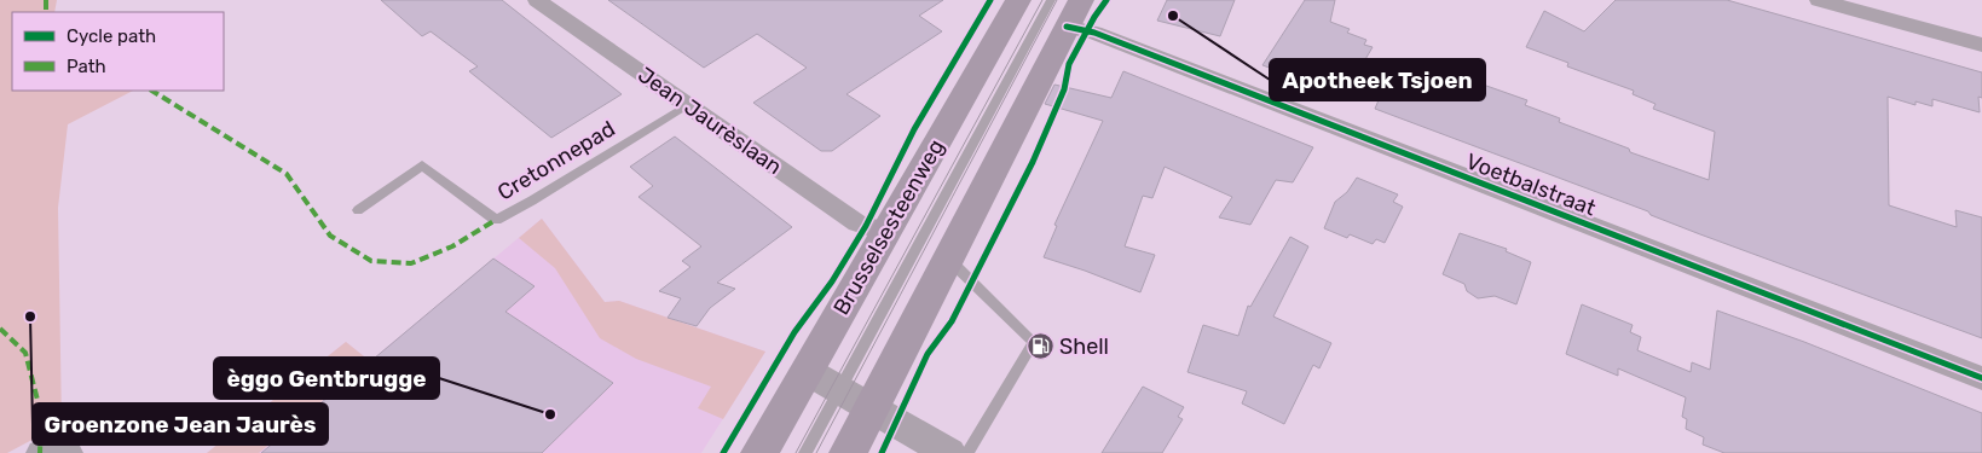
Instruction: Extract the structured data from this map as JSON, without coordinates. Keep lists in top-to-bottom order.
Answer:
{
  "streets": {
    "main road": ["Brusselsesteenweg"],
    "street": ["Jean Jaurèslaan", "Voetbalstraat"],
    "lane": ["Cretonnepad"]
  },
  "crossings": [
    ["Jean Jaurèslaan", "Cretonnepad"],
    ["Jean Jaurèslaan", "Brusselsesteenweg"]
  ],
  "places": {
    "other": ["Apotheek Tsjoen", "Groenzone Jean Jaurès", "èggo Gentbrugge"],
    "fuel station": ["Shell"]
  },
  "legend": ["Cycle path", "Path"]
}
